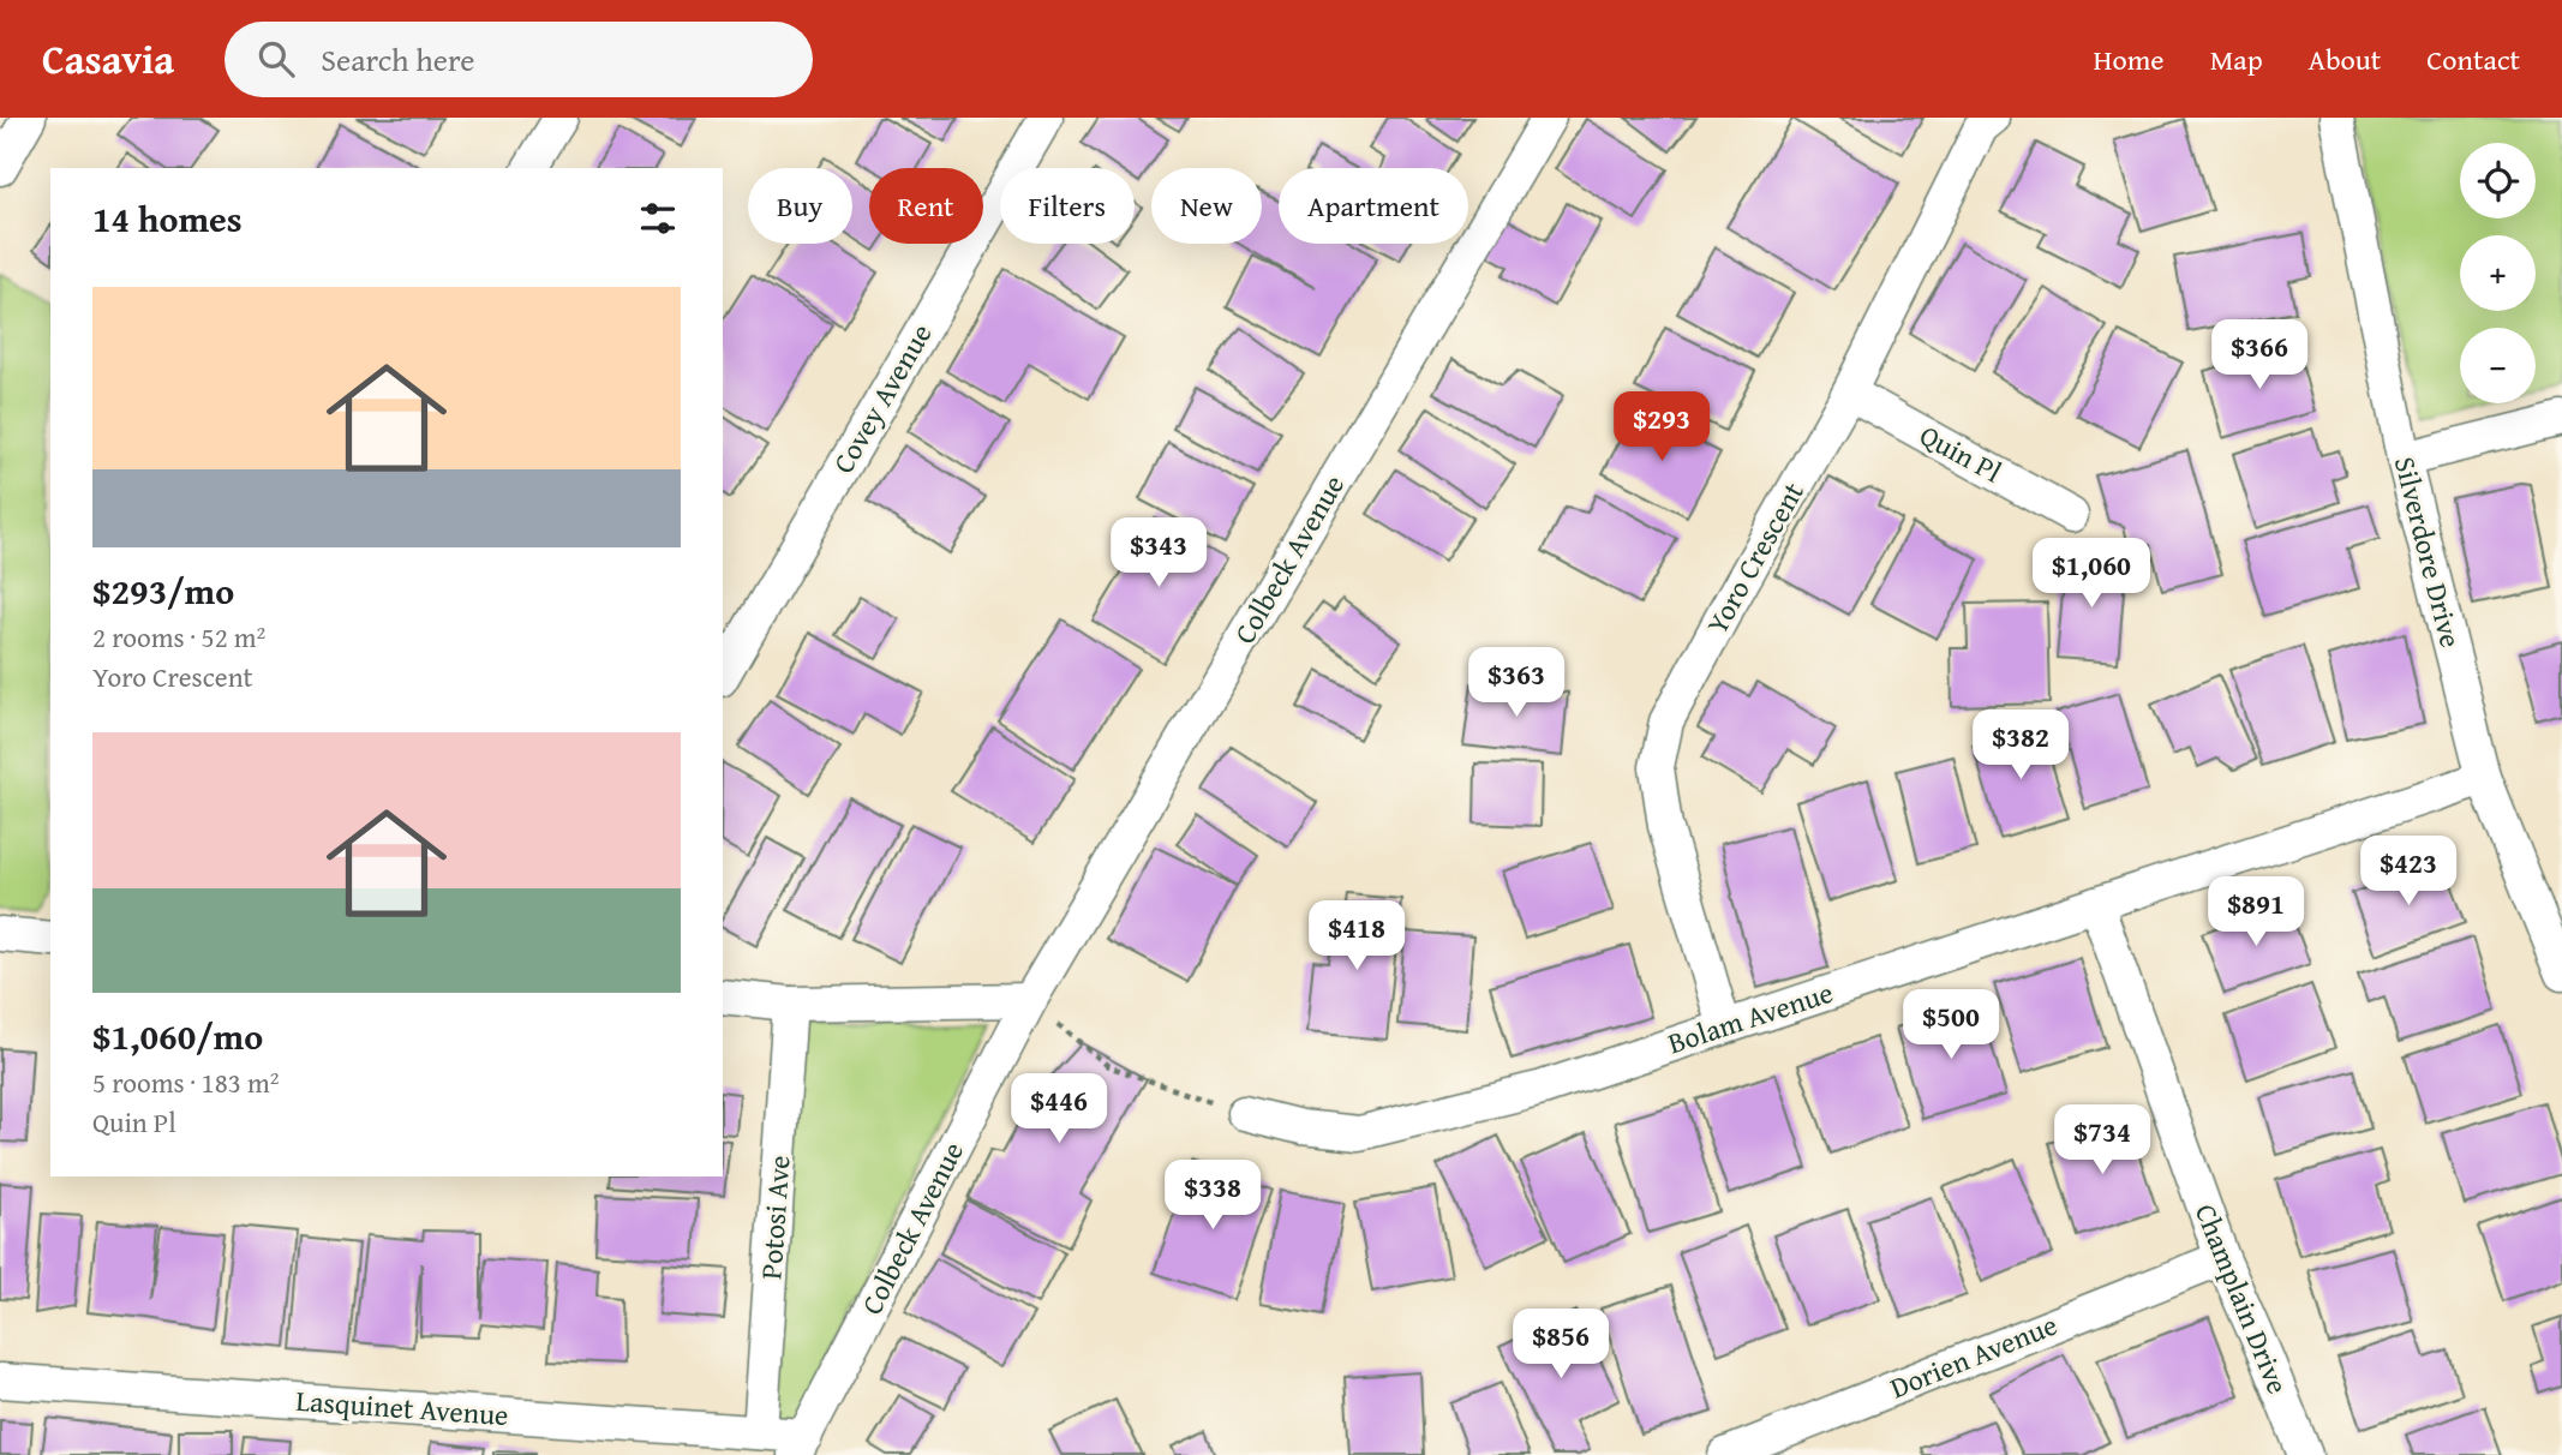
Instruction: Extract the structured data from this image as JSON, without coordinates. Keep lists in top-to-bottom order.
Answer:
{
  "streets": {
    "street": [
      "Covey Avenue",
      "Quin Pl",
      "Silverdore Drive",
      "Yoro Crescent",
      "Colbeck Avenue",
      "Bolam Avenue",
      "Potosi Ave",
      "Champlain Drive",
      "Dorien Avenue",
      "Lasquinet Avenue"
    ]
  },
  "crossings": [
    ["Quin Pl", "Yoro Crescent"],
    ["Silverdore Drive", "Bolam Avenue"],
    ["Yoro Crescent", "Bolam Avenue"],
    ["Colbeck Avenue", "Lasquinet Avenue"],
    ["Bolam Avenue", "Champlain Drive"],
    ["Potosi Ave", "Lasquinet Avenue"],
    ["Champlain Drive", "Dorien Avenue"]
  ],
  "page": {
    "header": "Casavia",
    "search": "Search here",
    "nav": [
      "Home",
      "Map",
      "About",
      "Contact"
    ],
    "map_buttons": ["+", "−"],
    "chip": [
      "Buy",
      "Rent",
      "Filters",
      "New",
      "Apartment"
    ],
    "heading": "14 homes",
    "list": [
      {
        "name": "$293/mo",
        "note": "2 rooms · 52 m² · Yoro Crescent"
      },
      {
        "name": "$1,060/mo",
        "note": "5 rooms · 183 m² · Quin Pl"
      }
    ],
    "price": [
      "$366",
      "$293",
      "$343",
      "$1,060",
      "$363",
      "$382",
      "$423",
      "$891",
      "$418",
      "$500",
      "$446",
      "$734",
      "$338",
      "$856"
    ]
  }
}
